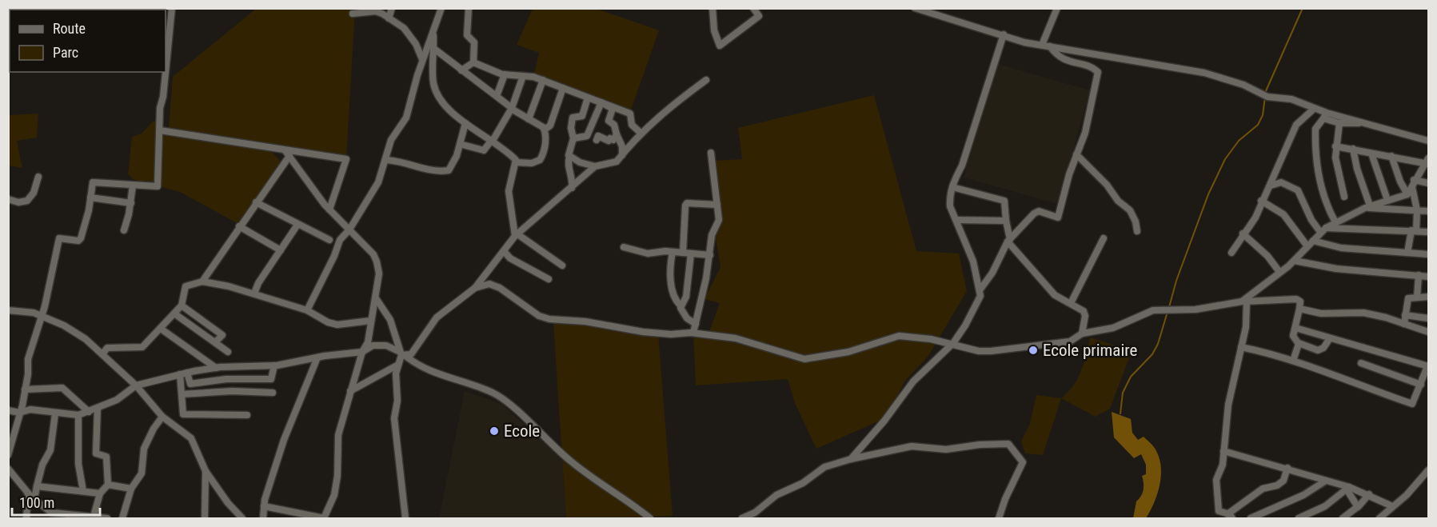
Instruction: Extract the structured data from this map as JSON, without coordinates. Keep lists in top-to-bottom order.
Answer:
{
  "places": ["Ecole primaire", "Ecole"],
  "legend": ["Route", "Parc"],
  "scale_bar": "100 m"
}
